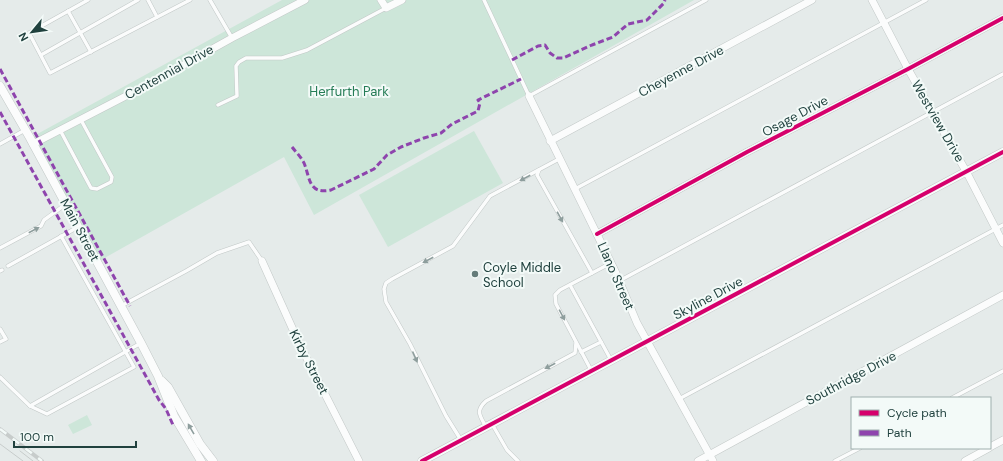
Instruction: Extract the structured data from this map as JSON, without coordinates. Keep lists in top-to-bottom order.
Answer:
{
  "streets": {
    "street": [
      "Cheyenne Drive",
      "Centennial Drive",
      "Osage Drive",
      "Westview Drive",
      "Main Street",
      "Llano Street",
      "Skyline Drive",
      "Kirby Street",
      "Southridge Drive"
    ]
  },
  "crossings": [
    ["Cheyenne Drive", "Llano Street"],
    ["Centennial Drive", "Main Street"],
    ["Osage Drive", "Westview Drive"],
    ["Osage Drive", "Llano Street"],
    ["Westview Drive", "Skyline Drive"],
    ["Llano Street", "Skyline Drive"],
    ["Llano Street", "Southridge Drive"]
  ],
  "parks": ["Herfurth Park"],
  "places": ["Coyle Middle School"],
  "legend": ["Cycle path", "Path"],
  "scale_bar": "100 m",
  "north": "bottom left"
}
